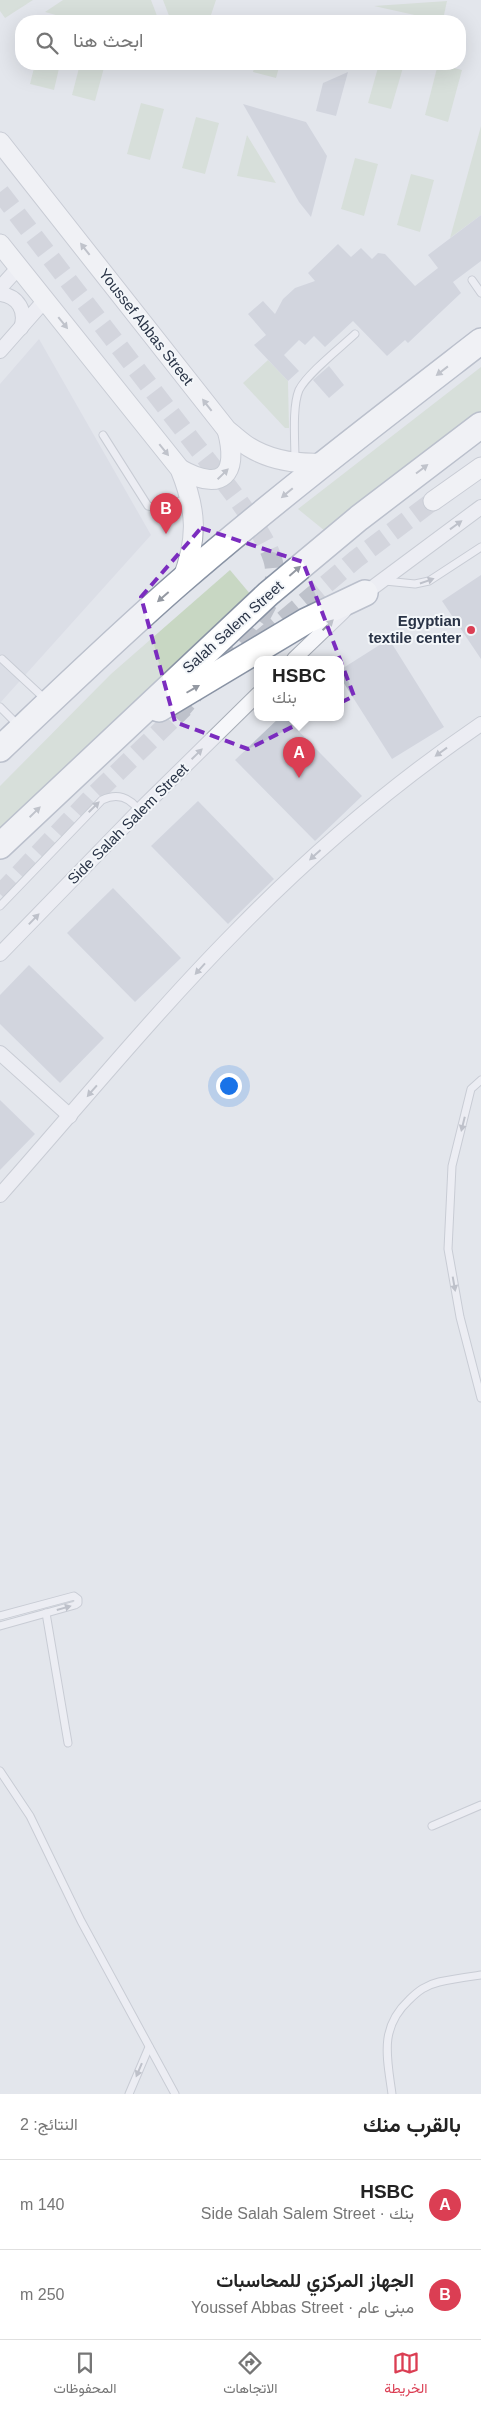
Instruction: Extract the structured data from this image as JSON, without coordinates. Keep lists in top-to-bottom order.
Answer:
{
  "streets": {
    "highway": ["Salah Salem Street"],
    "main road": ["Youssef Abbas Street"],
    "street": ["Side Salah Salem Street"]
  },
  "one_way": ["Side Salah Salem Street"],
  "places": ["Egyptian textile center"],
  "page": {
    "search": "ابحث هنا",
    "pins": ["B", "A"],
    "popup": ["HSBC", "بنك"],
    "heading": ["بالقرب منك", "النتائج: 2"],
    "list": [
      {
        "mark": "A",
        "name": "HSBC",
        "note": "بنك · Side Salah Salem Street",
        "value": "140 m"
      },
      {
        "mark": "B",
        "name": "الجهاز المركزي للمحاسبات",
        "note": "مبنى عام · Youssef Abbas Street",
        "value": "250 m"
      }
    ],
    "nav": ["الخريطة", "الاتجاهات", "المحفوظات"]
  }
}
